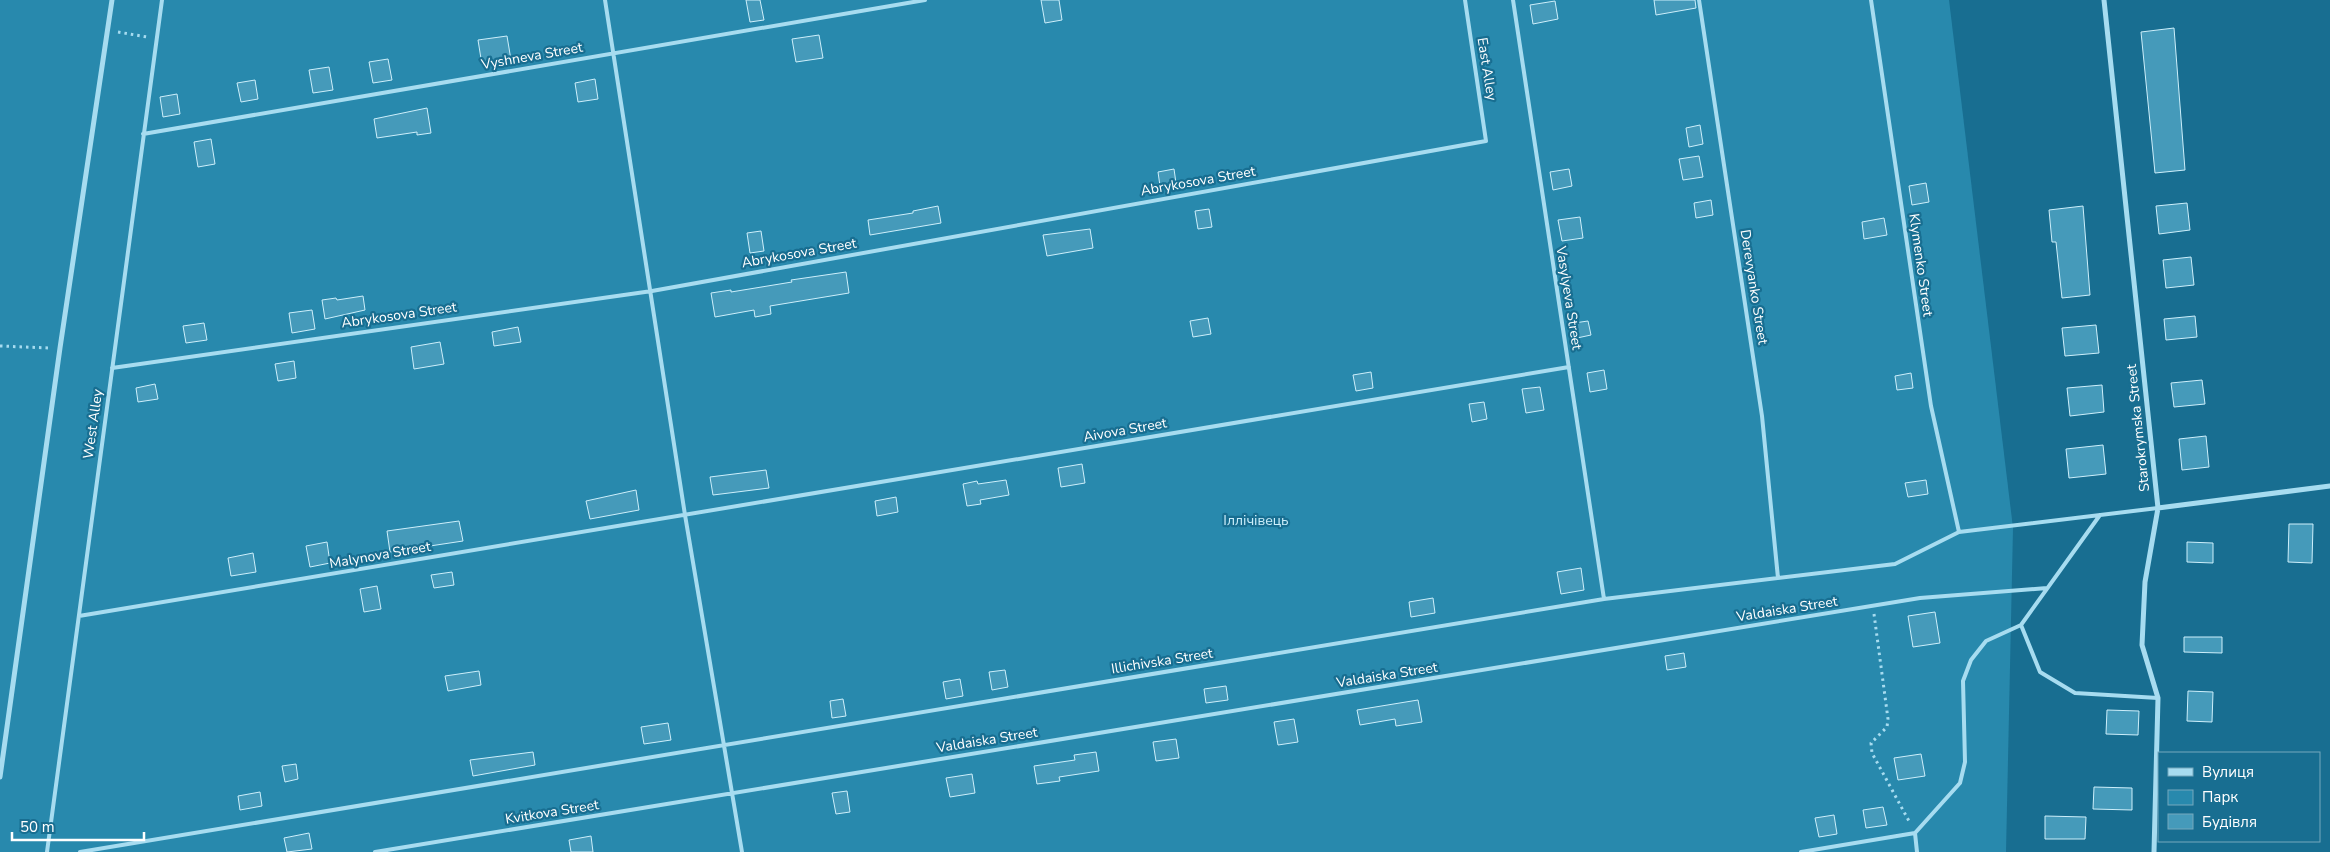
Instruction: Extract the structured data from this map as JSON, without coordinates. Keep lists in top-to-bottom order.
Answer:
{
  "streets": {
    "street": ["Starokrymska Street"],
    "lane": [
      "Vyshneva Street",
      "East Alley",
      "Abrykosova Street",
      "Klymenko Street",
      "Derevyanko Street",
      "Vasylyeva Street",
      "West Alley",
      "Aivova Street",
      "Malynova Street",
      "Valdaiska Street",
      "Illichivska Street",
      "Kvitkova Street"
    ]
  },
  "crossings": [
    ["Vyshneva Street", "West Alley"],
    ["East Alley", "Abrykosova Street"],
    ["Abrykosova Street", "West Alley"],
    ["Klymenko Street", "Illichivska Street"],
    ["Derevyanko Street", "Illichivska Street"],
    ["Vasylyeva Street", "Aivova Street"],
    ["Vasylyeva Street", "Illichivska Street"],
    ["West Alley", "Malynova Street"],
    ["Starokrymska Street", "Illichivska Street"],
    ["Aivova Street", "Malynova Street"],
    ["Valdaiska Street", "Kvitkova Street"]
  ],
  "parks": ["Іллічівець"],
  "legend": ["Вулиця", "Парк", "Будівля"],
  "scale_bar": "50 m"
}
